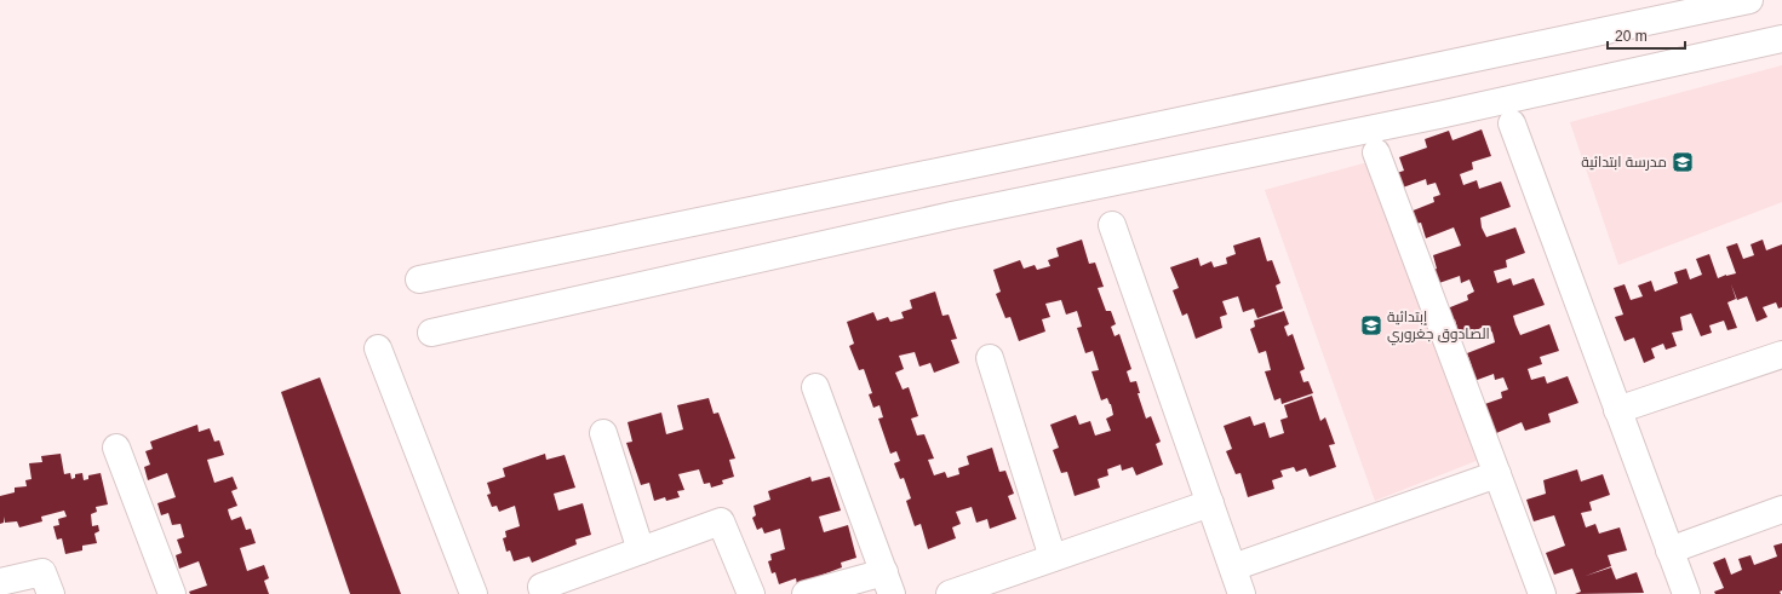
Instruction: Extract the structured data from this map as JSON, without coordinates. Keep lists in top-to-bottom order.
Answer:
{
  "places": {
    "school or university": ["مدرسة ابتدائية", "إبتدائية الصادوق جغروري"]
  },
  "scale_bar": "20 m"
}
